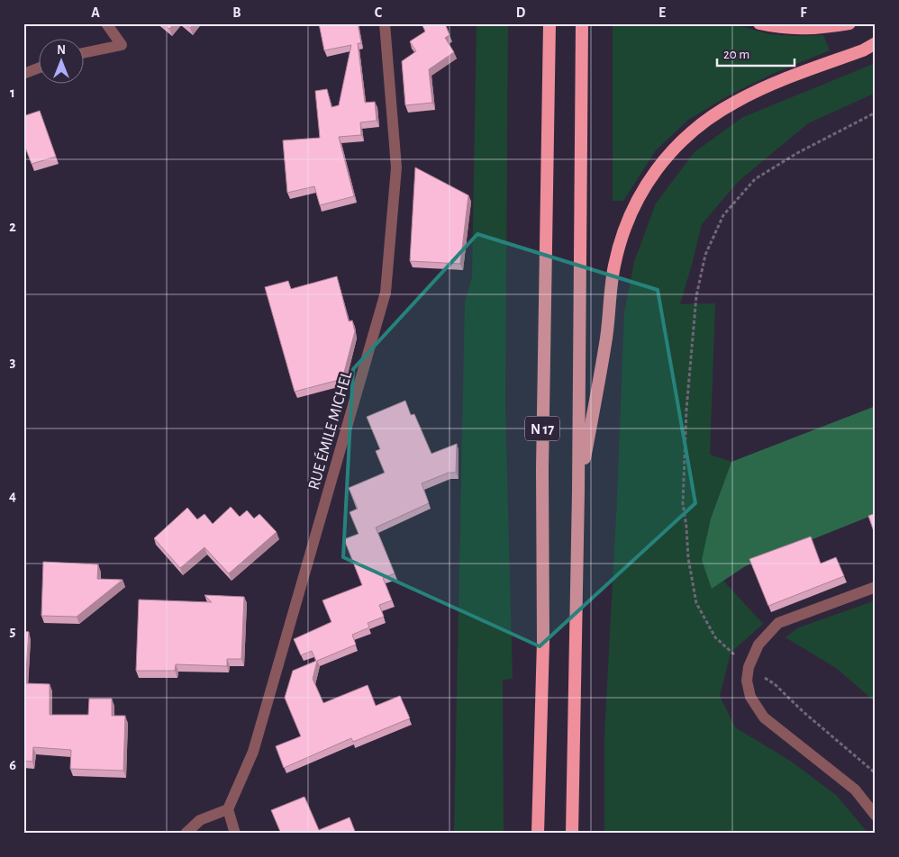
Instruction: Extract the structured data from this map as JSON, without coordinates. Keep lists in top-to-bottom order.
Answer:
{
  "streets": {
    "highway": ["N 17"],
    "street": ["RUE ÉMILE MICHEL"]
  },
  "scale_bar": "20 m",
  "north": "top",
  "grid": {
    "columns": [
      "A",
      "B",
      "C",
      "D",
      "E",
      "F"
    ],
    "rows": [
      "1",
      "2",
      "3",
      "4",
      "5",
      "6"
    ]
  }
}
